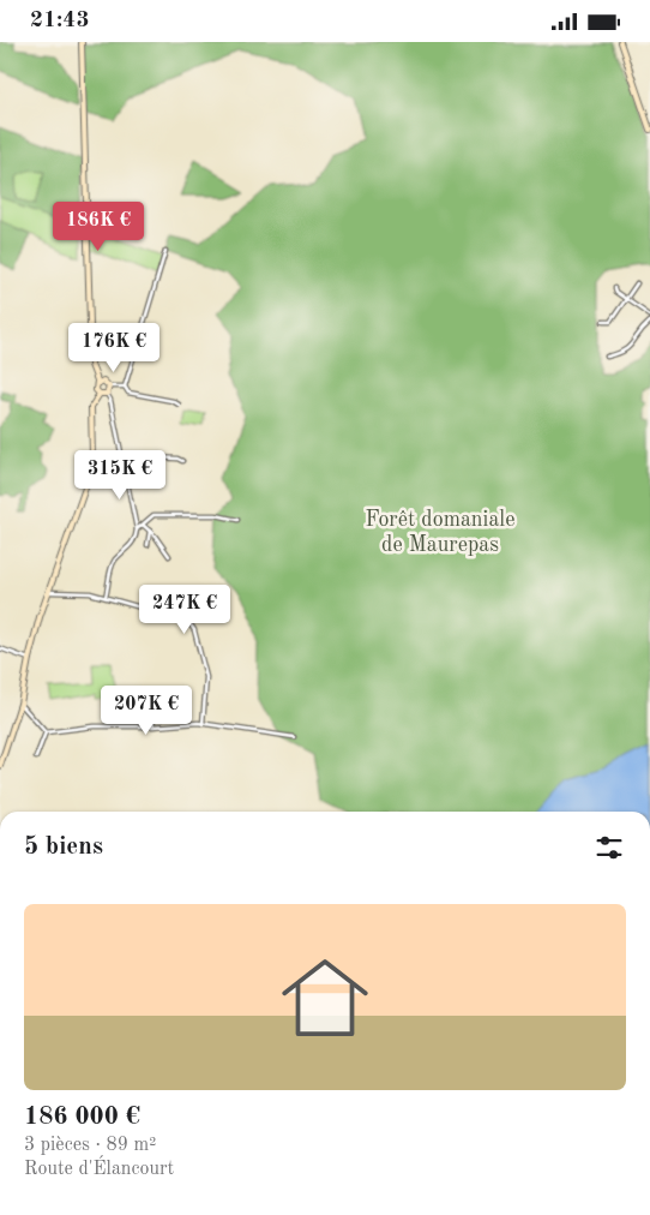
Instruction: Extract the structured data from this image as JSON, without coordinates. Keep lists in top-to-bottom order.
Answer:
{
  "parks": ["Forêt domaniale de Maurepas"],
  "page": {
    "status": "21:43",
    "price": [
      "186K €",
      "176K €",
      "315K €",
      "247K €",
      "207K €"
    ],
    "heading": "5 biens",
    "list": [
      {
        "name": "186 000 €",
        "note": "3 pièces · 89 m² · Route d'Élancourt"
      }
    ]
  }
}
